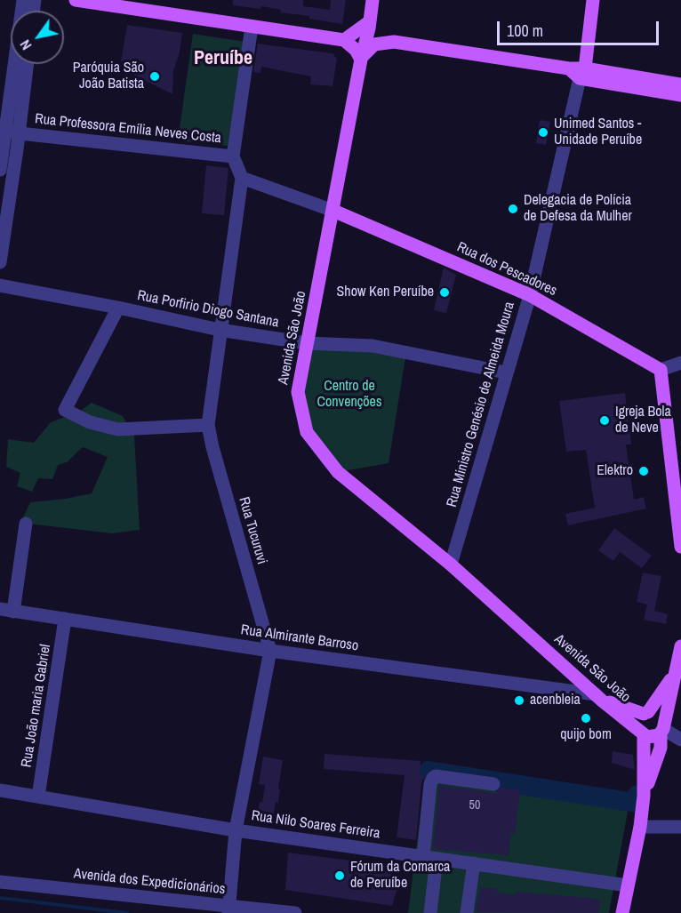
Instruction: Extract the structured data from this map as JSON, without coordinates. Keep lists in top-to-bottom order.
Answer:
{
  "streets": {
    "main road": ["Rua dos Pescadores", "Avenida São João"],
    "street": [
      "Rua Professora Emília Neves Costa",
      "Rua Porfirio Diogo Santana",
      "Rua Ministro Genésio de Almeida Moura",
      "Rua Tucuruvi",
      "Rua Almirante Barroso",
      "Rua João maria Gabriel",
      "Rua Nilo Soares Ferreira",
      "Avenida dos Expedicionários"
    ]
  },
  "crossings": [
    ["Rua dos Pescadores", "Avenida São João"],
    ["Rua dos Pescadores", "Rua Ministro Genésio de Almeida Moura"],
    ["Rua Porfirio Diogo Santana", "Avenida São João"],
    ["Rua Porfirio Diogo Santana", "Rua Ministro Genésio de Almeida Moura"],
    ["Rua Porfirio Diogo Santana", "Rua Tucuruvi"],
    ["Avenida São João", "Rua Ministro Genésio de Almeida Moura"],
    ["Avenida São João", "Rua Almirante Barroso"],
    ["Rua Tucuruvi", "Rua Almirante Barroso"],
    ["Rua Tucuruvi", "Rua Nilo Soares Ferreira"],
    ["Rua Tucuruvi", "Avenida dos Expedicionários"],
    ["Rua Almirante Barroso", "Rua João maria Gabriel"],
    ["Rua João maria Gabriel", "Rua Nilo Soares Ferreira"]
  ],
  "districts": ["Peruíbe"],
  "parks": ["Centro de Convenções"],
  "places": [
    "Paróquia São João Batista",
    "Unimed Santos - Unidade Peruíbe",
    "Delegacia de Polícia de Defesa da Mulher",
    "Show Ken Peruíbe",
    "Igreja Bola de Neve",
    "Elektro",
    "acenbleia",
    "quijo bom",
    "Fórum da Comarca de Peruíbe"
  ],
  "house_numbers": ["50"],
  "scale_bar": "100 m",
  "north": "bottom left"
}
